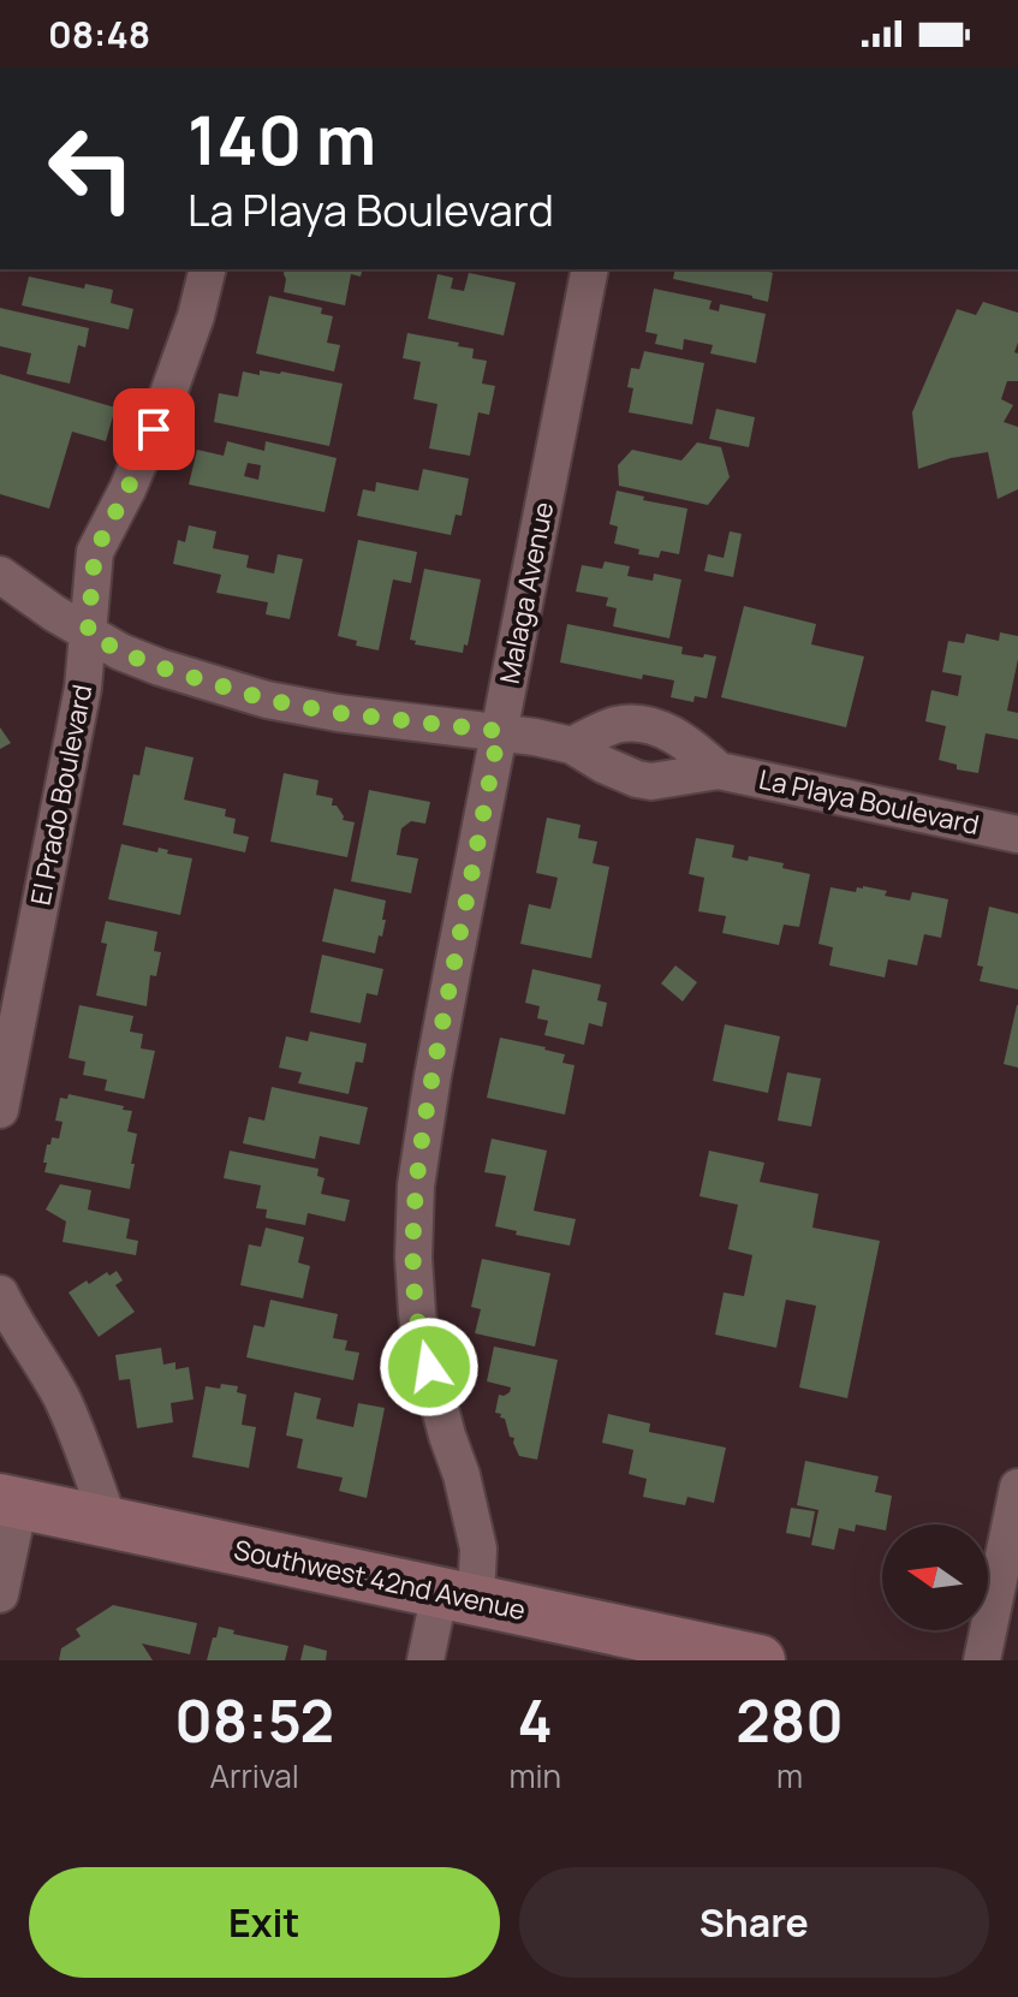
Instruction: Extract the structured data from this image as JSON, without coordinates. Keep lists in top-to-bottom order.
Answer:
{
  "streets": {
    "main road": ["Southwest 42nd Avenue"],
    "street": ["Malaga Avenue", "El Prado Boulevard", "La Playa Boulevard"]
  },
  "crossings": [
    ["Malaga Avenue", "La Playa Boulevard"],
    ["Malaga Avenue", "Southwest 42nd Avenue"],
    ["El Prado Boulevard", "La Playa Boulevard"]
  ],
  "north": "left",
  "page": {
    "status": "08:48",
    "turn": ["140 m", "La Playa Boulevard"],
    "eta": [
      "08:52",
      "Arrival",
      "4",
      "min",
      "280",
      "m"
    ],
    "buttons": ["Exit", "Share"]
  }
}
